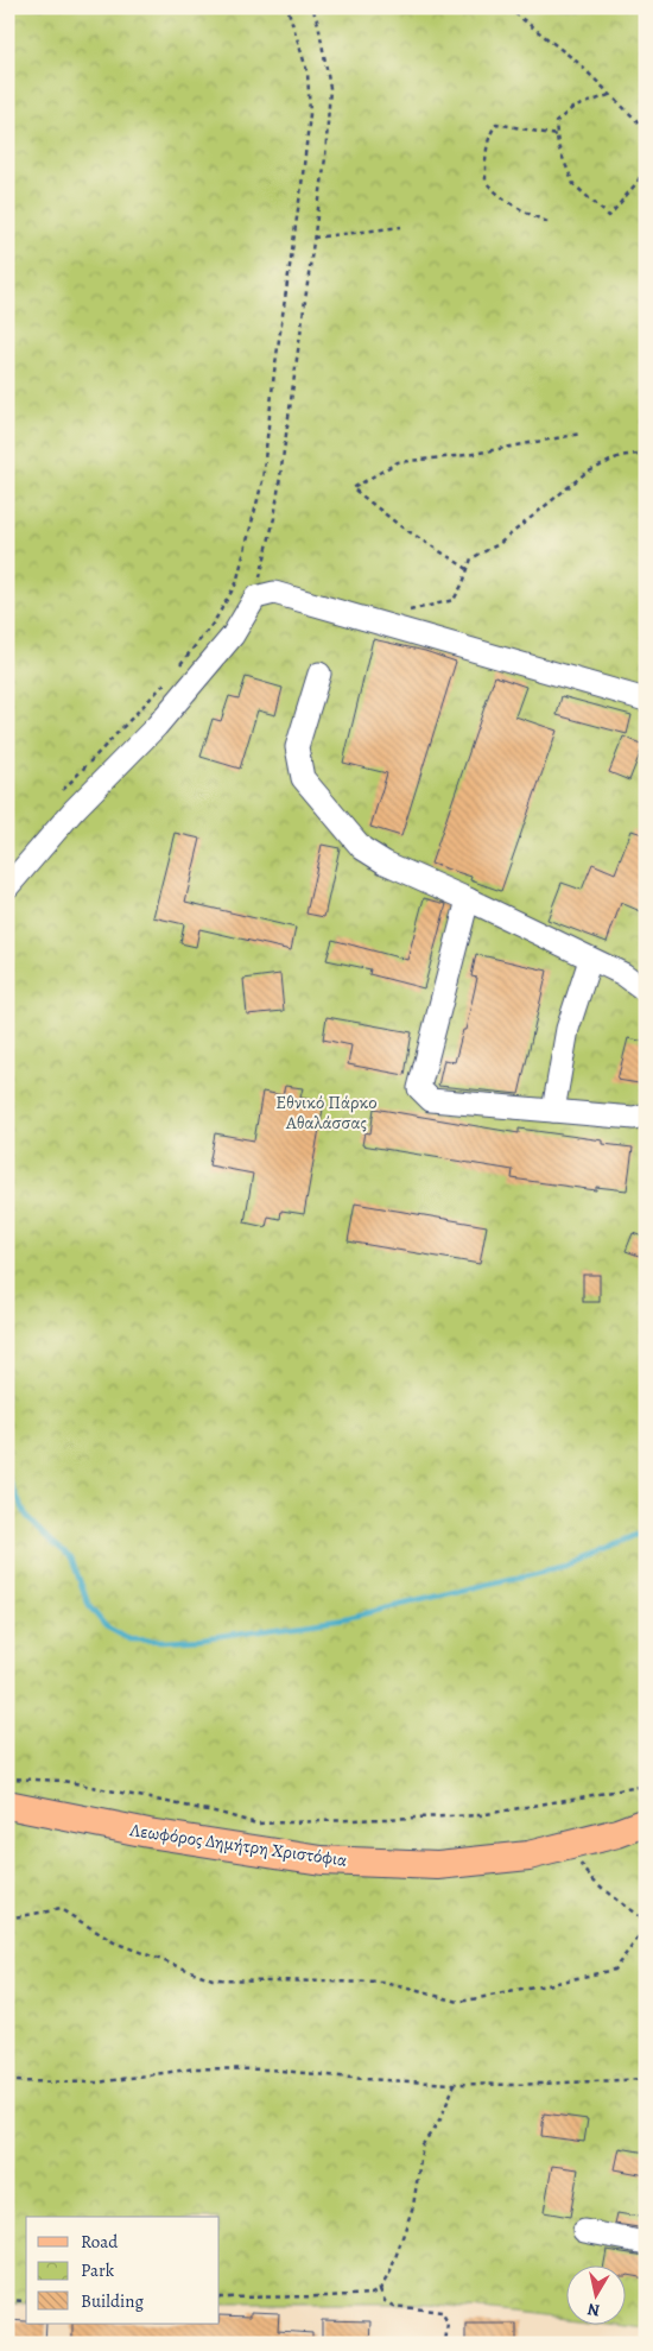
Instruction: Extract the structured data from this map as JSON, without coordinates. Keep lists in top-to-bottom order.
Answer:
{
  "streets": {
    "main road": ["Λεωφόρος Δημήτρη Χριστόφια"]
  },
  "parks": ["Εθνικό Πάρκο Αθαλάσσας"],
  "legend": ["Road", "Park", "Building"],
  "north": "bottom"
}
